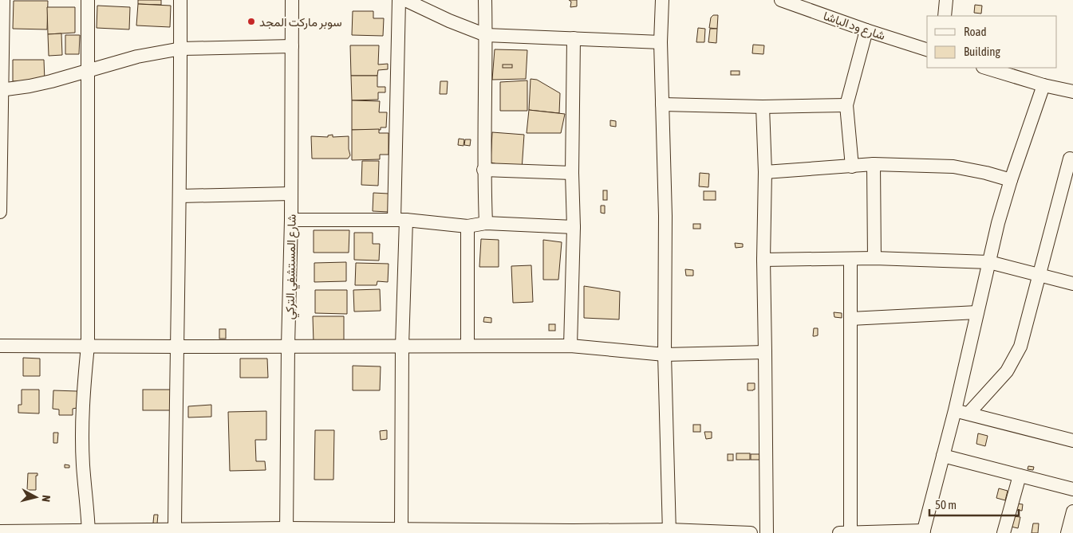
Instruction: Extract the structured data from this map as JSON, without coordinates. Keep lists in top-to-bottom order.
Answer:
{
  "streets": {
    "street": ["شارع ود الباشا", "شارع المستشفي التركي"]
  },
  "places": ["سوبر ماركت المجد"],
  "legend": ["Road", "Building"],
  "scale_bar": "50 m",
  "north": "right"
}
